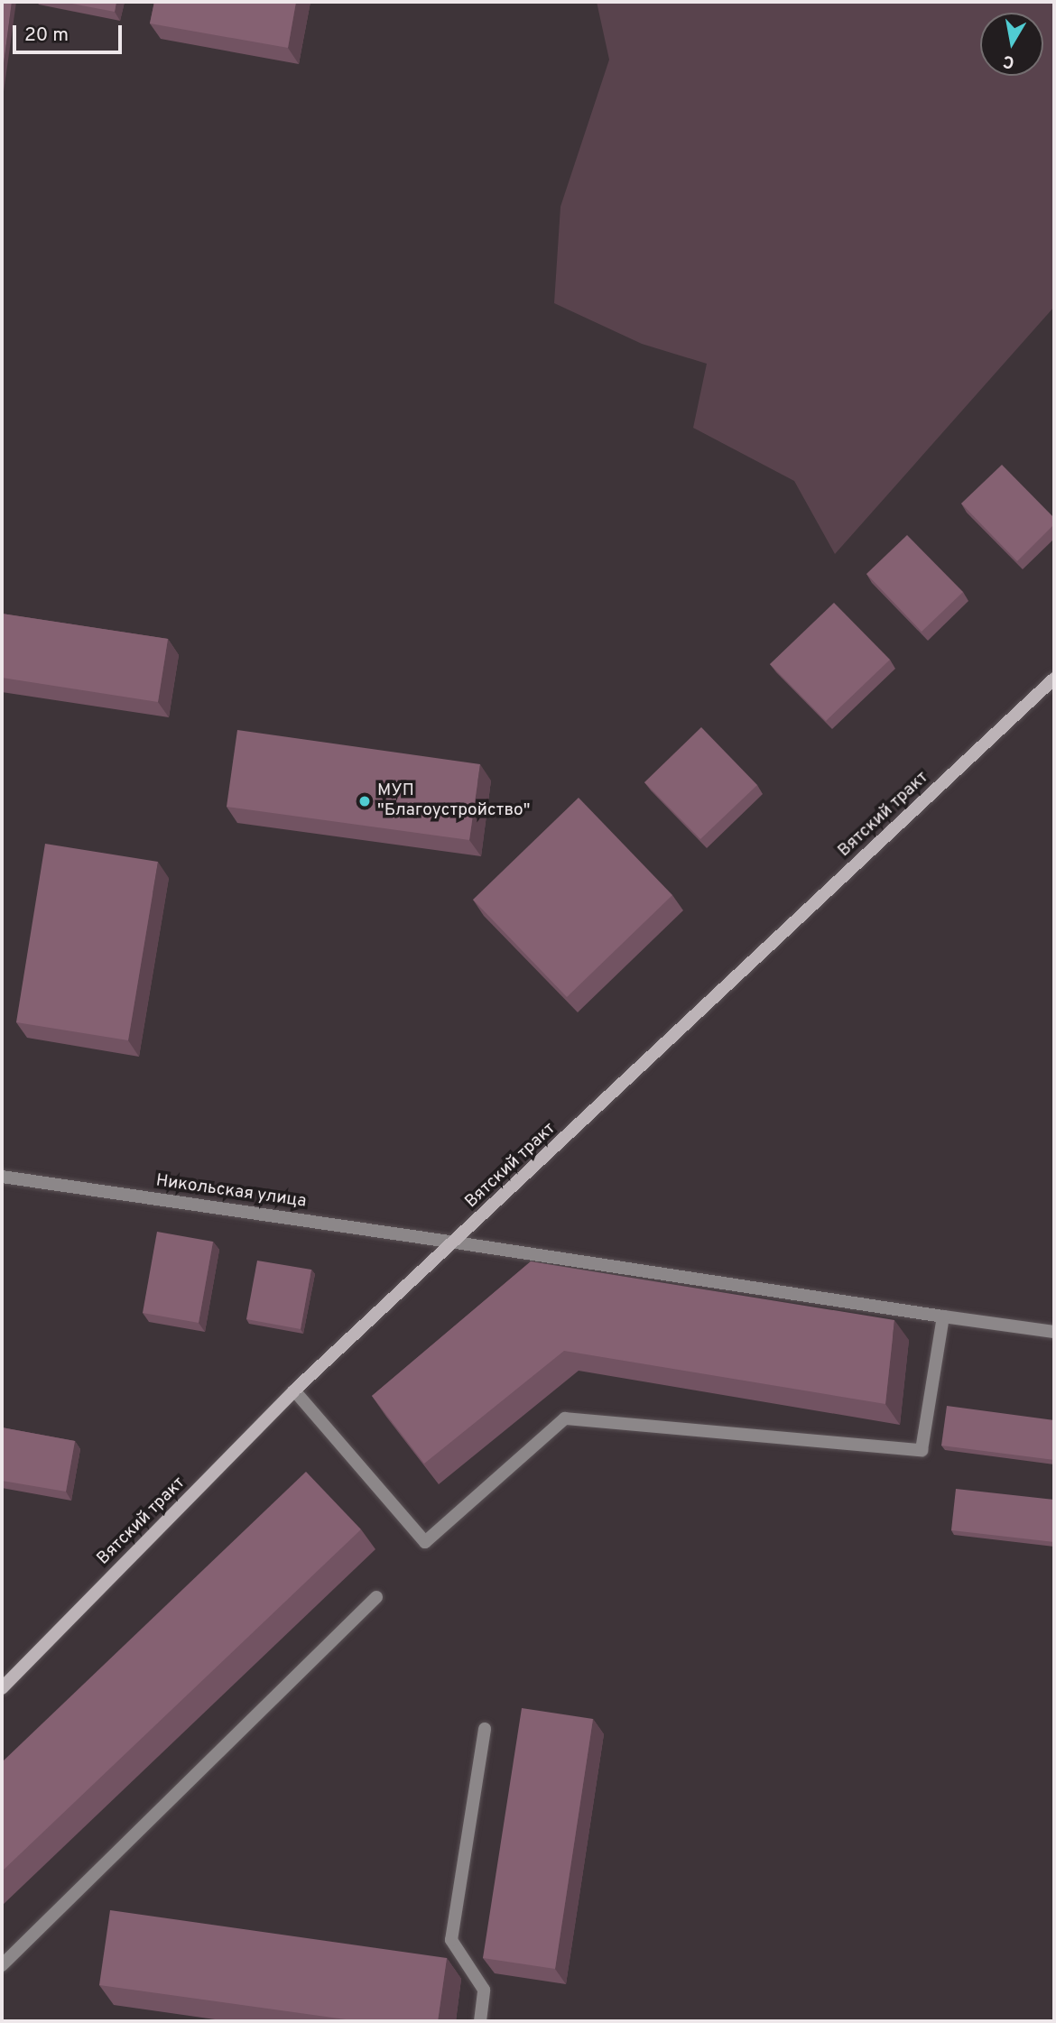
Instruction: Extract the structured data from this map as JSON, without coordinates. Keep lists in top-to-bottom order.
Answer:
{
  "streets": {
    "main road": ["Вятский тракт"],
    "street": ["Никольская улица"]
  },
  "crossings": [
    ["Вятский тракт", "Никольская улица"]
  ],
  "places": ["МУП \"Благоустройство\""],
  "scale_bar": "20 m",
  "north": "bottom"
}
